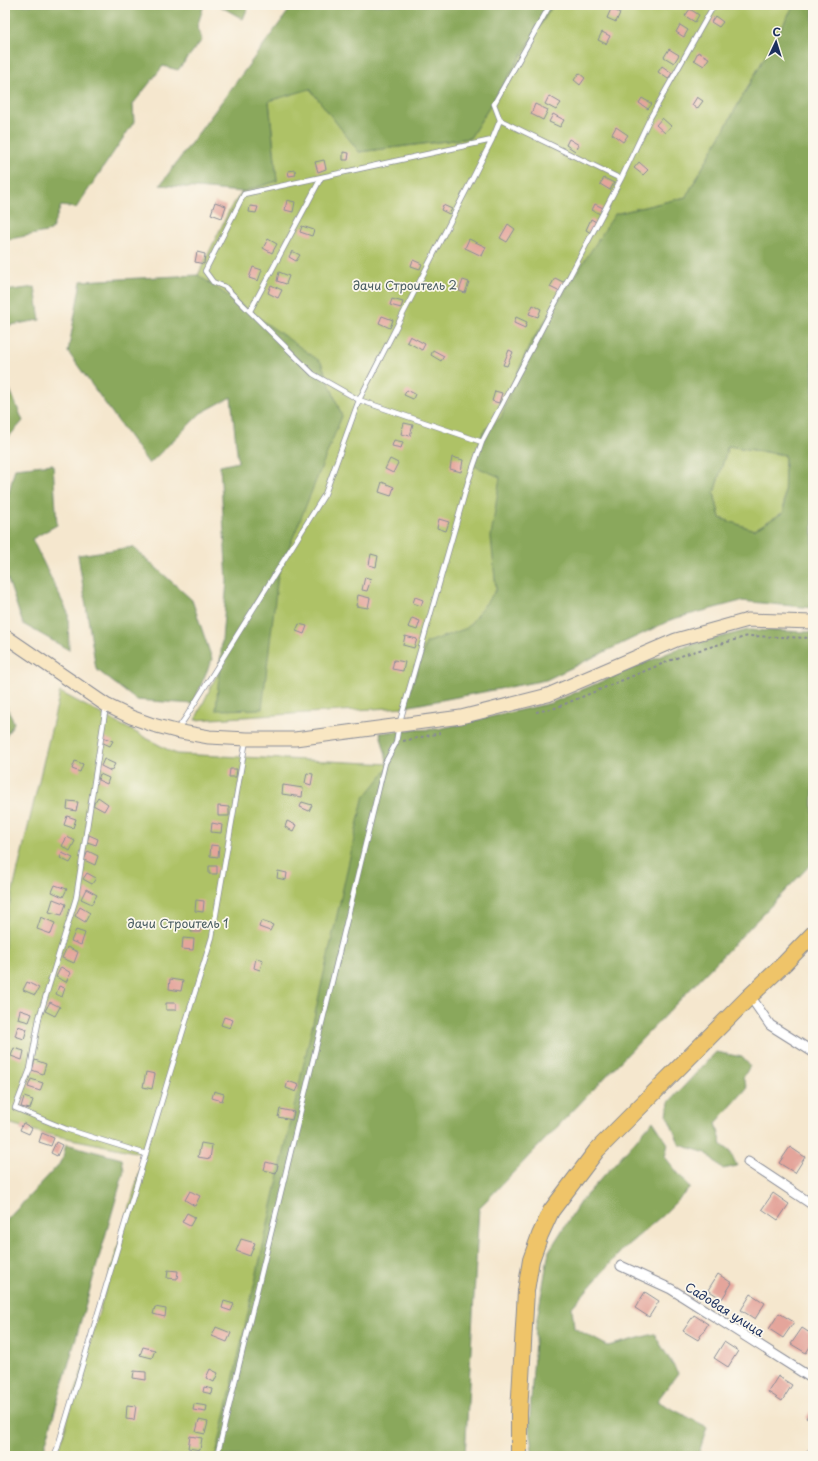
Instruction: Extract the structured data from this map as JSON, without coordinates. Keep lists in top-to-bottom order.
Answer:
{
  "streets": {
    "street": ["Садовая улица"]
  },
  "parks": ["дачи Строитель 2", "дачи Строитель 1"],
  "north": "top"
}
